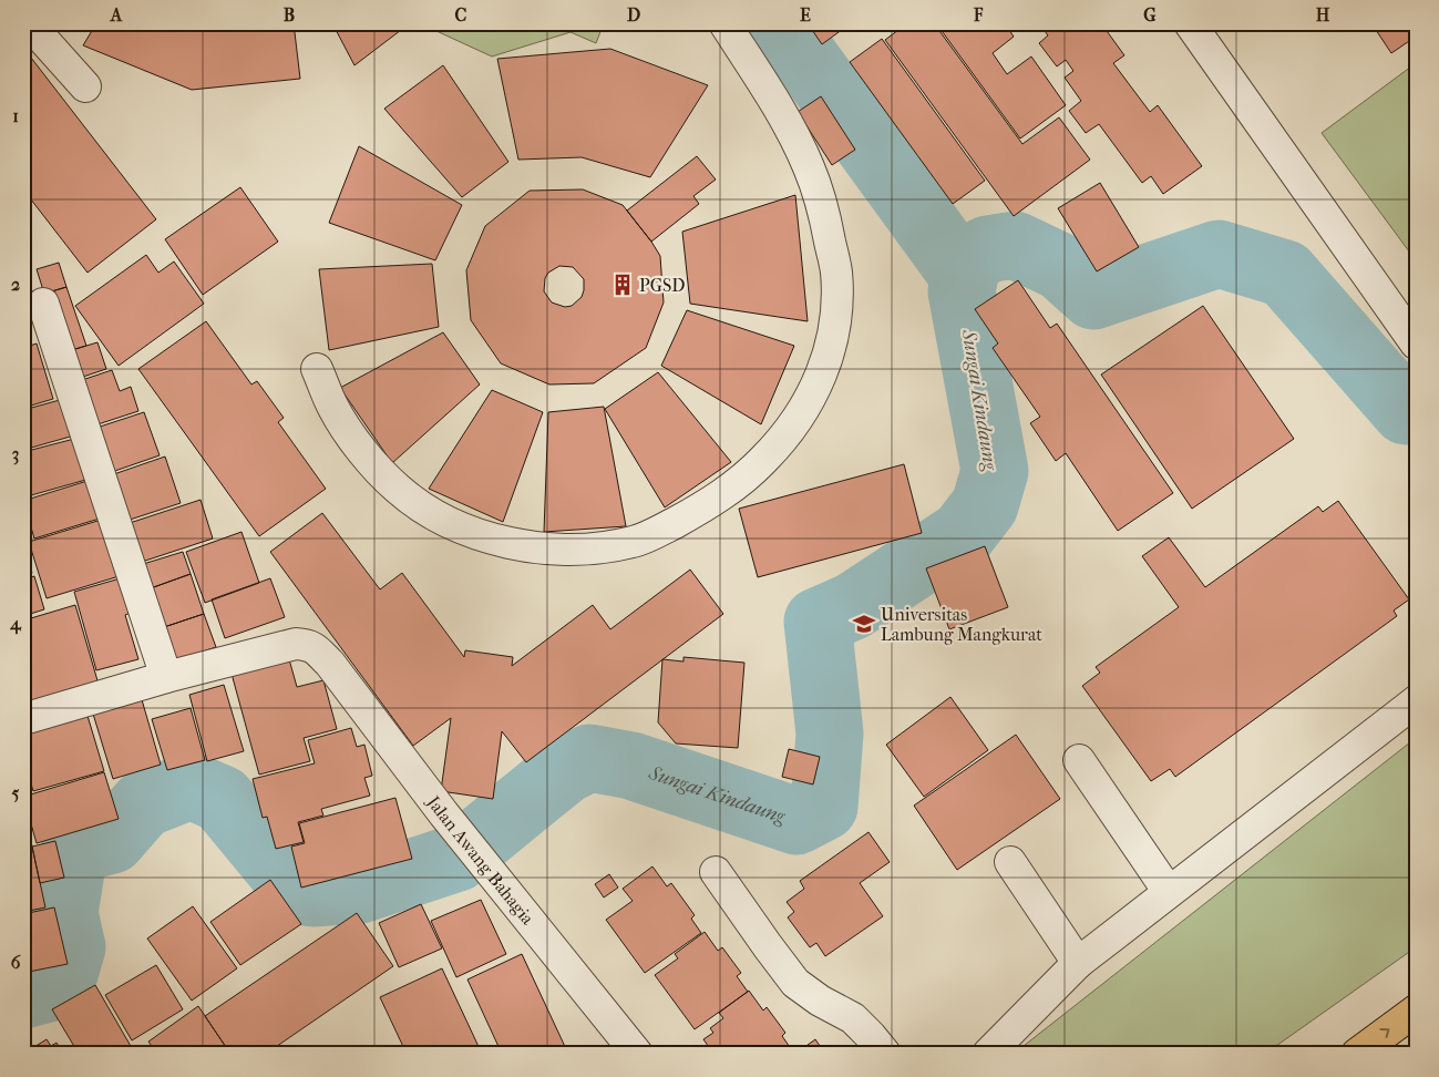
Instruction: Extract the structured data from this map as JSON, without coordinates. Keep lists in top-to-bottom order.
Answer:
{
  "streets": {
    "street": ["Jalan Awang Bahagia"]
  },
  "water": ["Sungai Kindaung"],
  "places": {
    "building": ["PGSD"],
    "school or university": ["Universitas Lambung Mangkurat"]
  },
  "grid": {
    "columns": [
      "A",
      "B",
      "C",
      "D",
      "E",
      "F",
      "G",
      "H"
    ],
    "rows": [
      "1",
      "2",
      "3",
      "4",
      "5",
      "6"
    ]
  }
}
